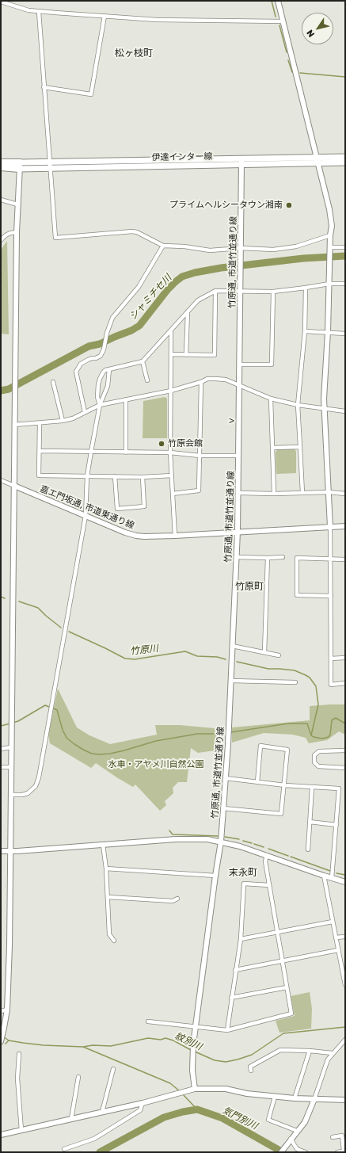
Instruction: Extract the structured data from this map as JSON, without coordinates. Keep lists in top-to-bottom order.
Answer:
{
  "streets": {
    "main road": ["伊達インター線"],
    "street": ["竹原通, 市道竹並通り線", "ｖ", "嘉エ門坂通, 市道東通り線"]
  },
  "crossings": [
    ["伊達インター線", "竹原通, 市道竹並通り線"],
    ["竹原通, 市道竹並通り線", "ｖ"],
    ["竹原通, 市道竹並通り線", "嘉エ門坂通, 市道東通り線"]
  ],
  "districts": ["松ヶ枝町", "竹原町", "末永町"],
  "water": [
    "シャミチセ川",
    "竹原川",
    "紋別川",
    "気門別川"
  ],
  "parks": ["水車・アヤメ川自然公園"],
  "places": ["プライムヘルシータウン湘南", "竹原会館"],
  "north": "bottom left"
}
